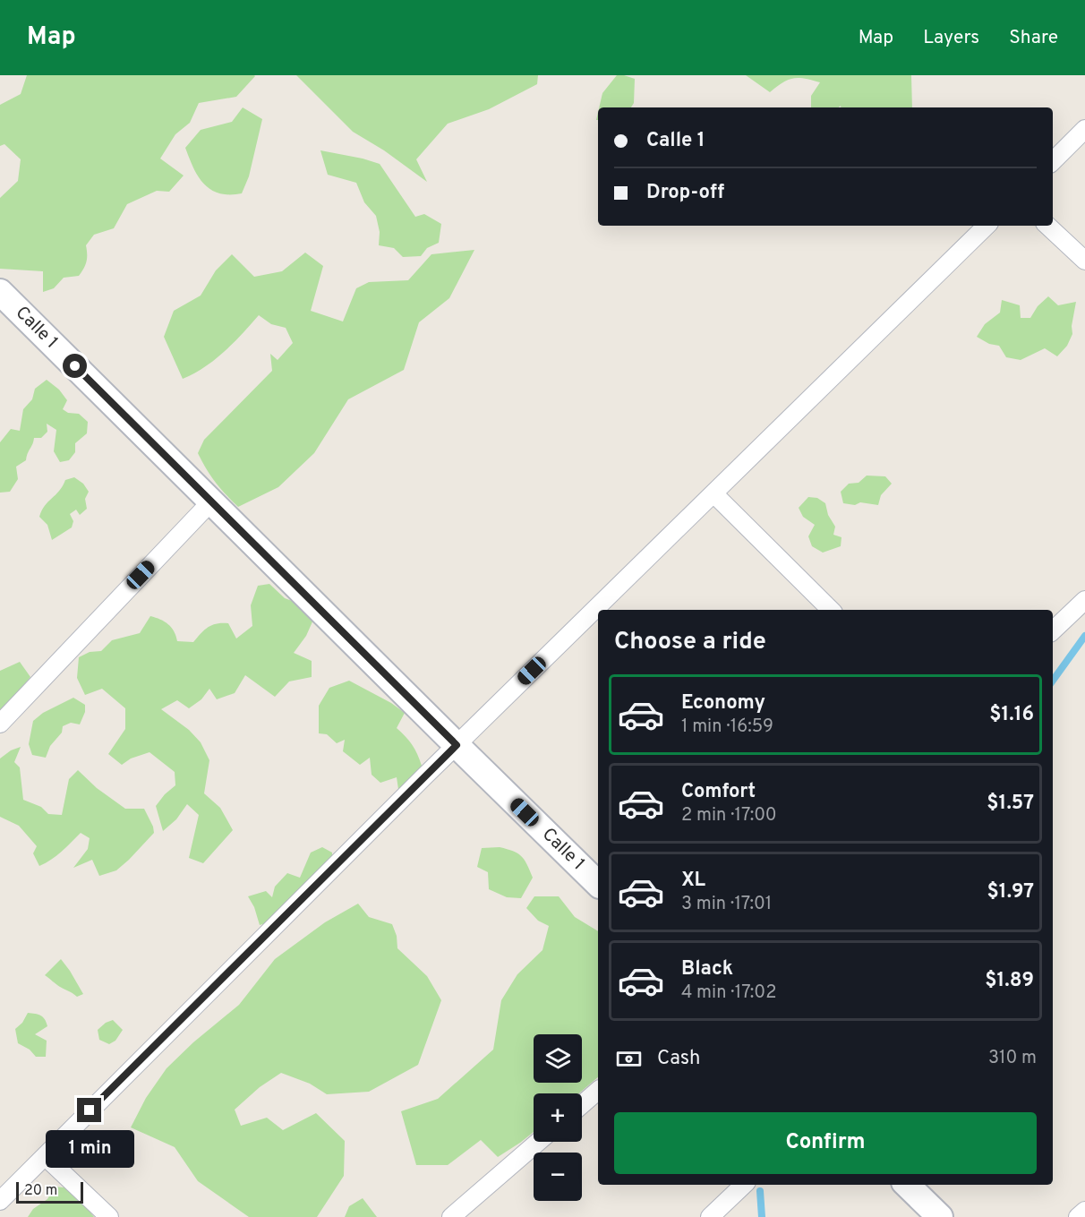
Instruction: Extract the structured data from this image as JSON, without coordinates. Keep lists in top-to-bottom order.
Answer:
{
  "streets": {
    "street": ["Calle 1"]
  },
  "scale_bar": "20 m",
  "page": {
    "header": "Map",
    "nav": ["Map", "Layers", "Share"],
    "banner": ["Calle 1", "Drop-off"],
    "heading": "Choose a ride",
    "list": [
      {
        "name": "Economy",
        "note": "1 min · 16:59",
        "value": "$1.16"
      },
      {
        "name": "Comfort",
        "note": "2 min · 17:00",
        "value": "$1.57"
      },
      {
        "name": "XL",
        "note": "3 min · 17:01",
        "value": "$1.97"
      },
      {
        "name": "Black",
        "note": "4 min · 17:02",
        "value": "$1.89"
      }
    ],
    "pay": ["Cash", "310 m"],
    "map_buttons": ["+", "−"],
    "buttons": "Confirm",
    "bubble": "1 min",
    "scale": "20 m"
  }
}
